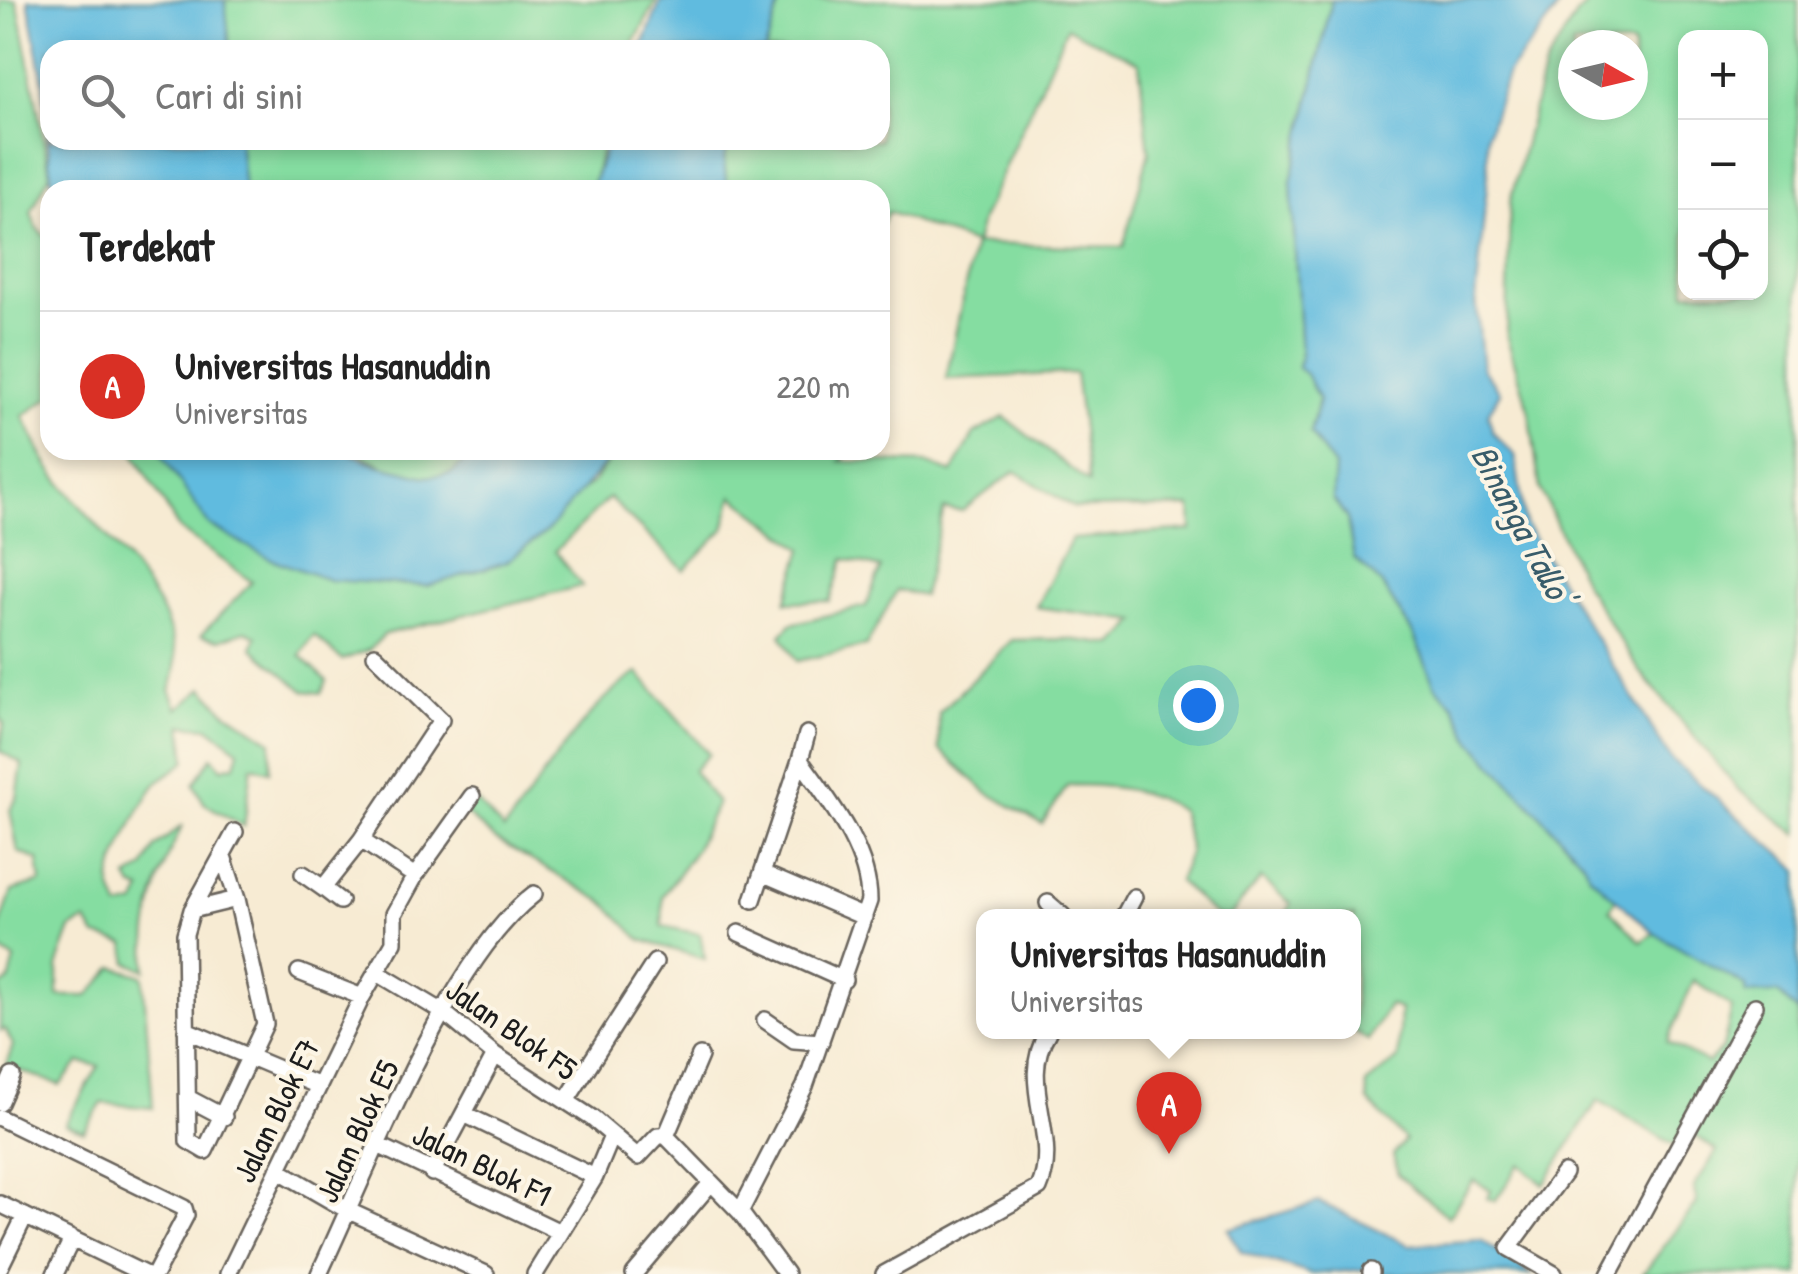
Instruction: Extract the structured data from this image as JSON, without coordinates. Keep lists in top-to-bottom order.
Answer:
{
  "streets": {
    "street": [
      "Jalan Blok F5",
      "Jalan Blok E7",
      "Jalan Blok E5",
      "Jalan Blok F1"
    ]
  },
  "crossings": [
    ["Jalan Blok F5", "Jalan Blok E7"],
    ["Jalan Blok F5", "Jalan Blok E5"],
    ["Jalan Blok E5", "Jalan Blok F1"]
  ],
  "water": ["Binanga Tallo'"],
  "north": "right",
  "page": {
    "map_buttons": ["+", "−"],
    "search": "Cari di sini",
    "heading": "Terdekat",
    "list": [
      {
        "mark": "A",
        "name": "Universitas Hasanuddin",
        "note": "Universitas",
        "value": "220 m"
      }
    ],
    "popup": ["Universitas Hasanuddin", "Universitas"],
    "pins": "A"
  }
}
